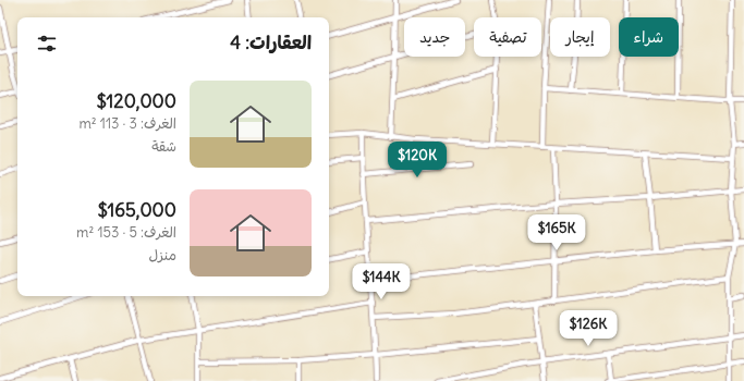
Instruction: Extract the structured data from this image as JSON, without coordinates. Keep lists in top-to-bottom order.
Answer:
{
  "page": {
    "chip": [
      "شراء",
      "إيجار",
      "تصفية",
      "جديد"
    ],
    "heading": "العقارات: 4",
    "list": [
      {
        "name": "$120,000",
        "note": "الغرف: 3 · 113 m² · شقة"
      },
      {
        "name": "$165,000",
        "note": "الغرف: 5 · 153 m² · منزل"
      }
    ],
    "price": [
      "$120K",
      "$165K",
      "$144K",
      "$126K"
    ]
  }
}
